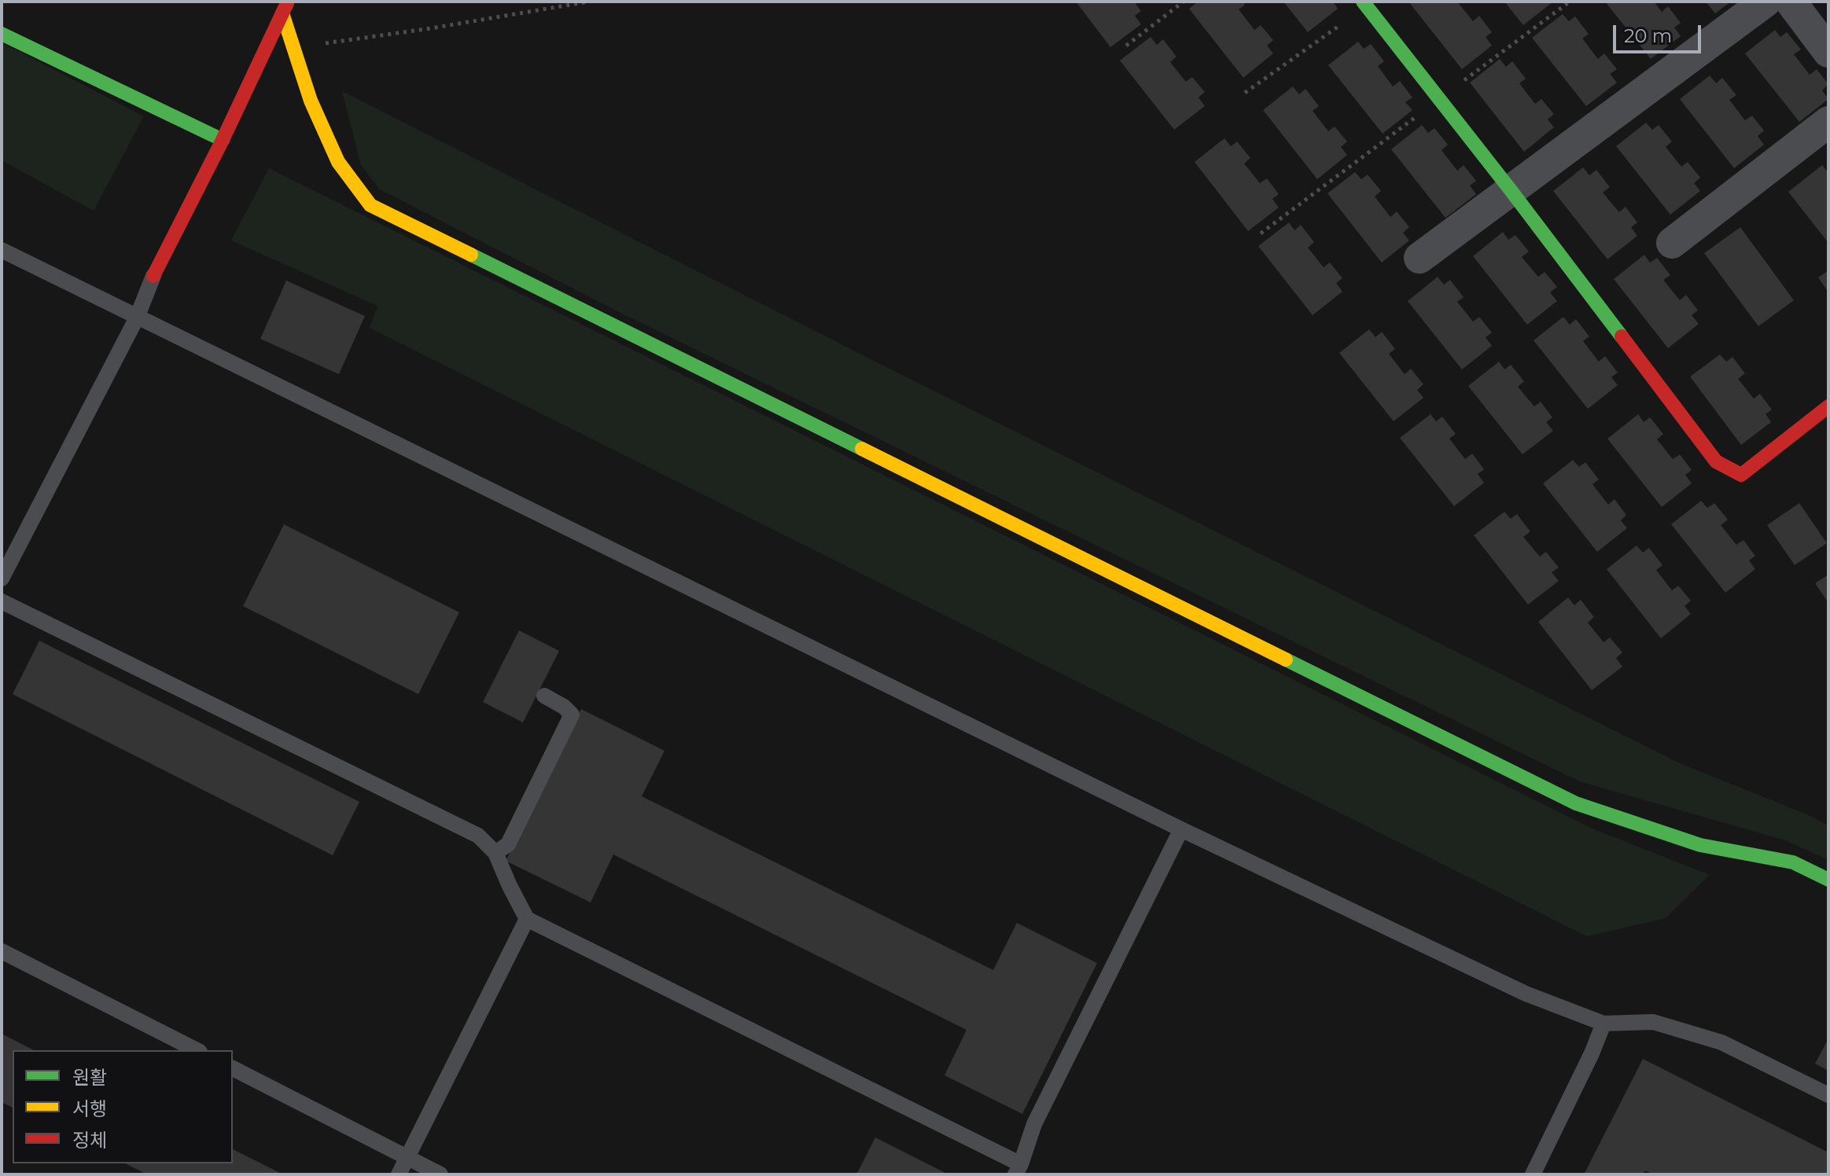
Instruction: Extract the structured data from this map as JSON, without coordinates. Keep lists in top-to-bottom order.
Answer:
{
  "legend": ["원활", "서행", "정체"],
  "scale_bar": "20 m"
}
